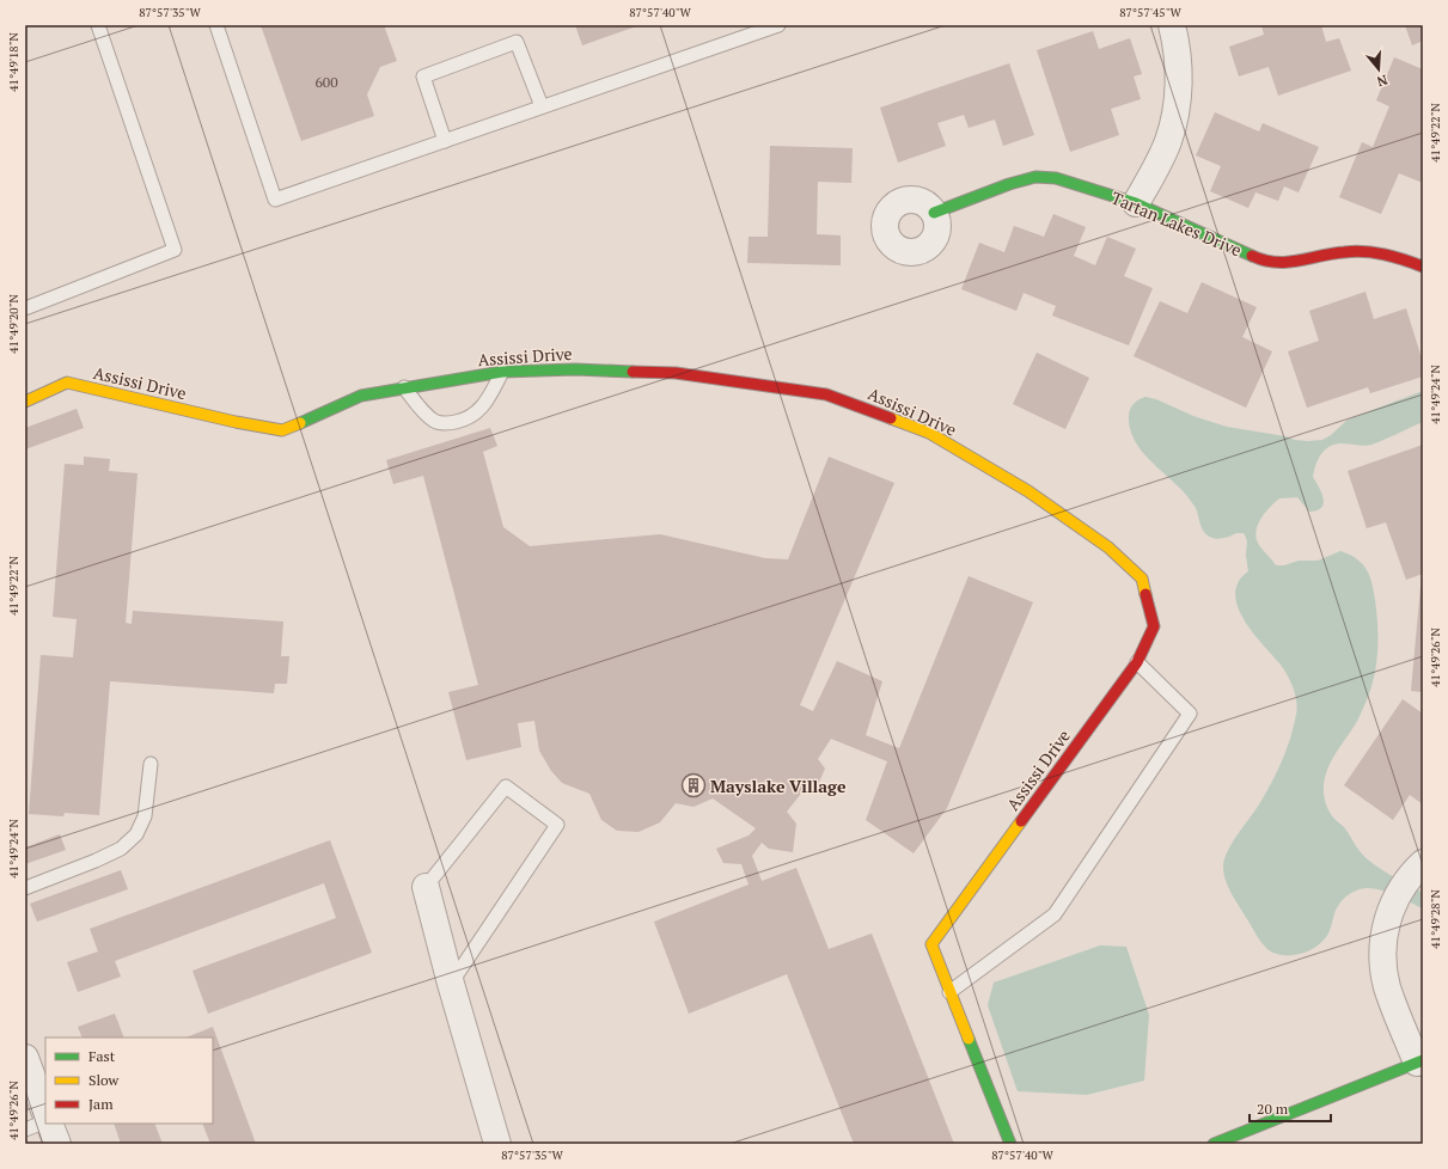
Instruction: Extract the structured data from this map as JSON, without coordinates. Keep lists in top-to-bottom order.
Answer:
{
  "streets": {
    "street": ["Tartan Lakes Drive", "Assissi Drive"]
  },
  "places": {
    "building": ["Mayslake Village"]
  },
  "house_numbers": ["600"],
  "legend": ["Fast", "Slow", "Jam"],
  "scale_bar": "20 m",
  "north": "bottom",
  "coordinates": [
    "87°57'35\"W",
    "87°57'40\"W",
    "87°57'45\"W",
    "41°49'18\"N",
    "41°49'22\"N",
    "41°49'20\"N",
    "41°49'24\"N",
    "41°49'26\"N",
    "41°49'28\"N"
  ]
}
